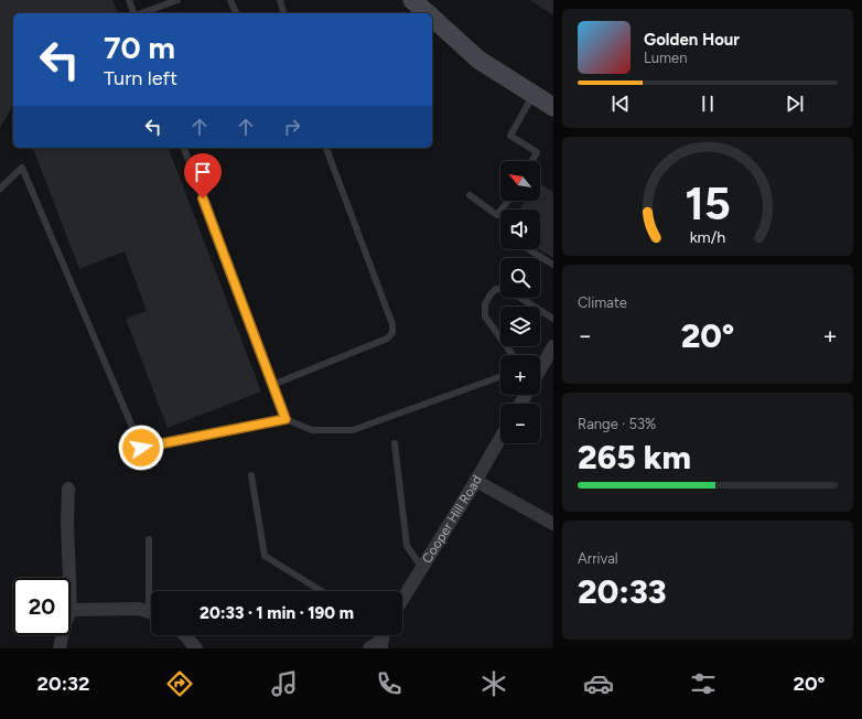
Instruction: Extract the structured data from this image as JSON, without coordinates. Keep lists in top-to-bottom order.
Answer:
{
  "streets": {
    "street": ["Cooper Hill Road"]
  },
  "north": "top left",
  "page": {
    "turn": ["70 m", "Turn left"],
    "song": ["Golden Hour", "Lumen"],
    "map_buttons": ["+", "−"],
    "tile": [
      "Climate",
      ["Range · 53%", "265 km"],
      ["Arrival", "20:33"]
    ],
    "heat": ["−", "20°", "+"],
    "limit": "20",
    "trip": "20:33 · 1 min · 190 m",
    "tabs": ["20:32", "20°"],
    "gauge": ["15", "km/h"]
  }
}
